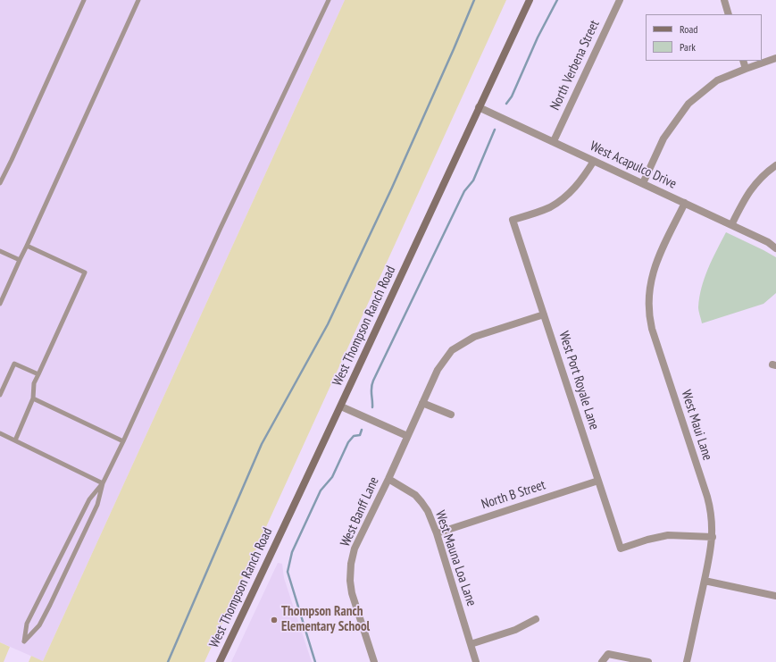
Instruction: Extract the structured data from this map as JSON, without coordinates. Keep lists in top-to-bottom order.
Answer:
{
  "streets": {
    "main road": ["West Thompson Ranch Road"],
    "street": [
      "North Verbena Street",
      "West Acapulco Drive",
      "West Port Royale Lane",
      "West Maui Lane",
      "North B Street",
      "West Banff Lane",
      "West Mauna Loa Lane"
    ]
  },
  "crossings": [
    ["North Verbena Street", "West Acapulco Drive"],
    ["West Acapulco Drive", "West Thompson Ranch Road"],
    ["West Acapulco Drive", "West Port Royale Lane"],
    ["West Acapulco Drive", "West Maui Lane"],
    ["West Port Royale Lane", "West Maui Lane"],
    ["West Port Royale Lane", "North B Street"],
    ["West Port Royale Lane", "West Banff Lane"],
    ["North B Street", "West Mauna Loa Lane"],
    ["West Banff Lane", "West Mauna Loa Lane"]
  ],
  "places": ["Thompson Ranch Elementary School"],
  "legend": ["Road", "Park"]
}
